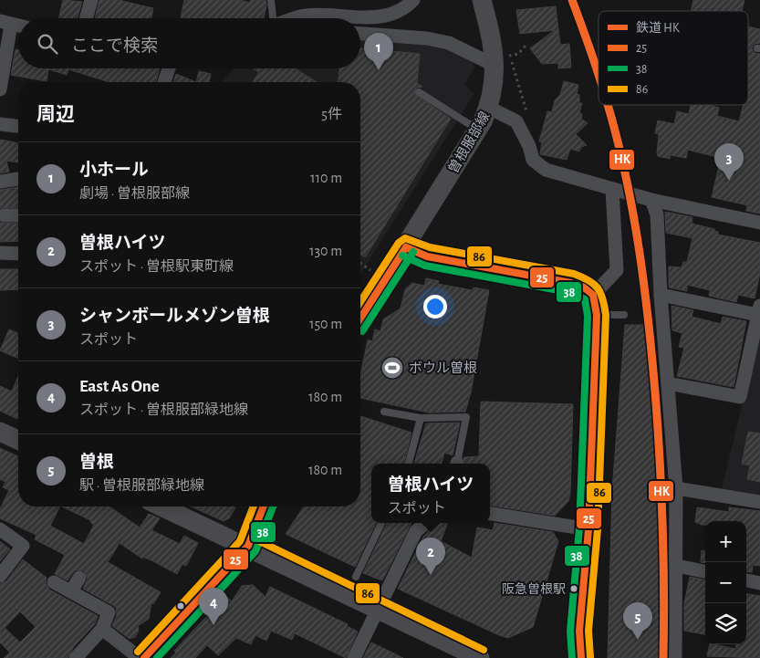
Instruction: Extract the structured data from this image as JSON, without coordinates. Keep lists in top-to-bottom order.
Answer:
{
  "streets": {
    "street": ["曽根服部線"]
  },
  "places": {
    "sports": ["ボウル曽根"],
    "other": ["阪急曽根駅"]
  },
  "lines": [
    "rail line HK",
    "transit line 86",
    "transit line 25",
    "transit line 38"
  ],
  "legend": [
    "鉄道 HK",
    "25",
    "38",
    "86"
  ],
  "page": {
    "search": "ここで検索",
    "pins": [
      "1",
      "3",
      "2",
      "4",
      "5"
    ],
    "heading": ["周辺", "5件"],
    "list": [
      {
        "mark": "1",
        "name": "小ホール",
        "note": "劇場 · 曽根服部線",
        "value": "110 m"
      },
      {
        "mark": "2",
        "name": "曽根ハイツ",
        "note": "スポット · 曽根駅東町線",
        "value": "130 m"
      },
      {
        "mark": "3",
        "name": "シャンボールメゾン曽根",
        "note": "スポット",
        "value": "150 m"
      },
      {
        "mark": "4",
        "name": "East As One",
        "note": "スポット · 曽根服部緑地線",
        "value": "180 m"
      },
      {
        "mark": "5",
        "name": "曽根",
        "note": "駅 · 曽根服部緑地線",
        "value": "180 m"
      }
    ],
    "popup": ["曽根ハイツ", "スポット"],
    "map_buttons": ["+", "−"]
  }
}
